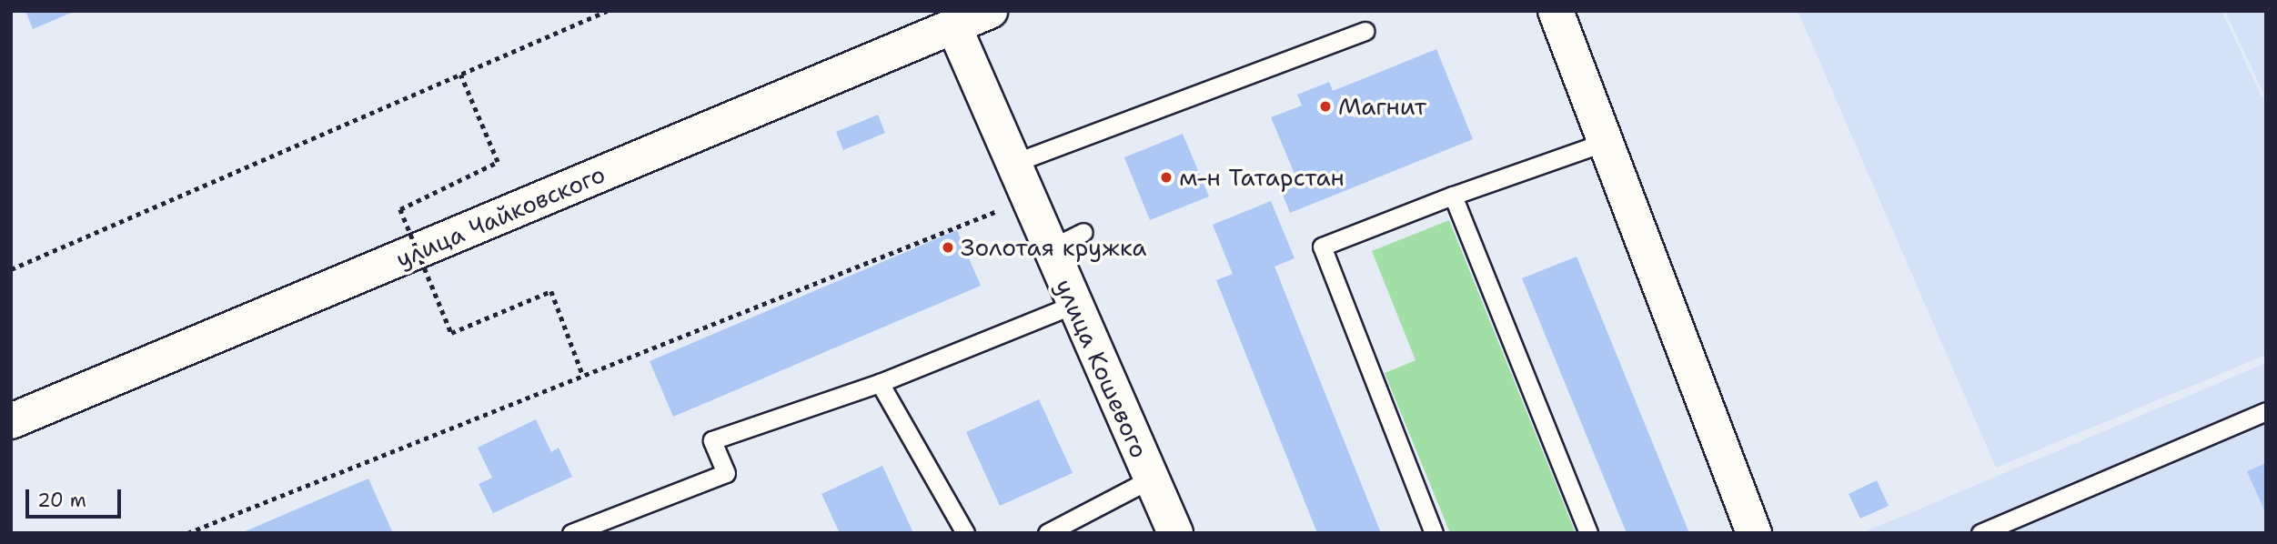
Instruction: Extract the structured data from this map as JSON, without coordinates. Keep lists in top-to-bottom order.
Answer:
{
  "streets": {
    "street": ["улица Чайковского", "улица Кошевого"]
  },
  "crossings": [
    ["улица Чайковского", "улица Кошевого"]
  ],
  "places": ["Магнит", "м-н Татарстан", "Золотая кружка"],
  "scale_bar": "20 m"
}
